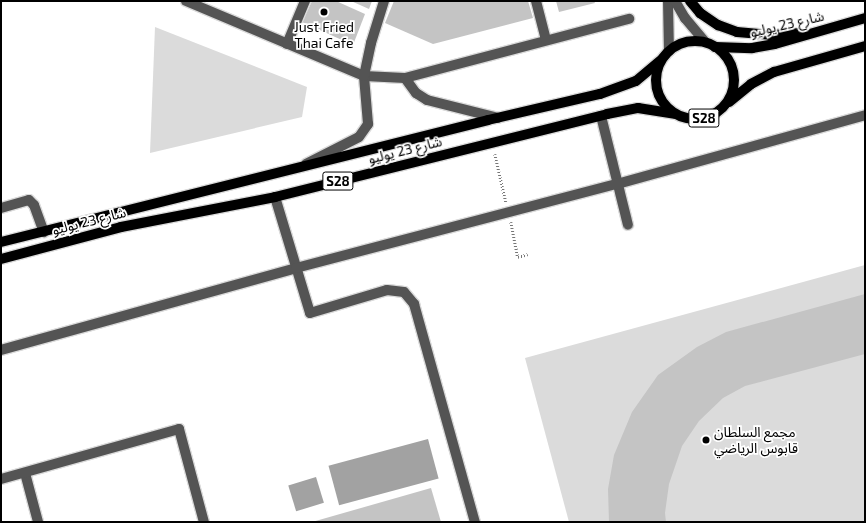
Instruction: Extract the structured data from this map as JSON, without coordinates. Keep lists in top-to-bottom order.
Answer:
{
  "streets": {
    "main road": ["شارع 23 يوليو", "S28"]
  },
  "crossings": [
    ["شارع 23 يوليو", "S28"]
  ],
  "places": ["Just Fried Thai Cafe", "مجمع السلطان قابوس الرياضي"]
}
